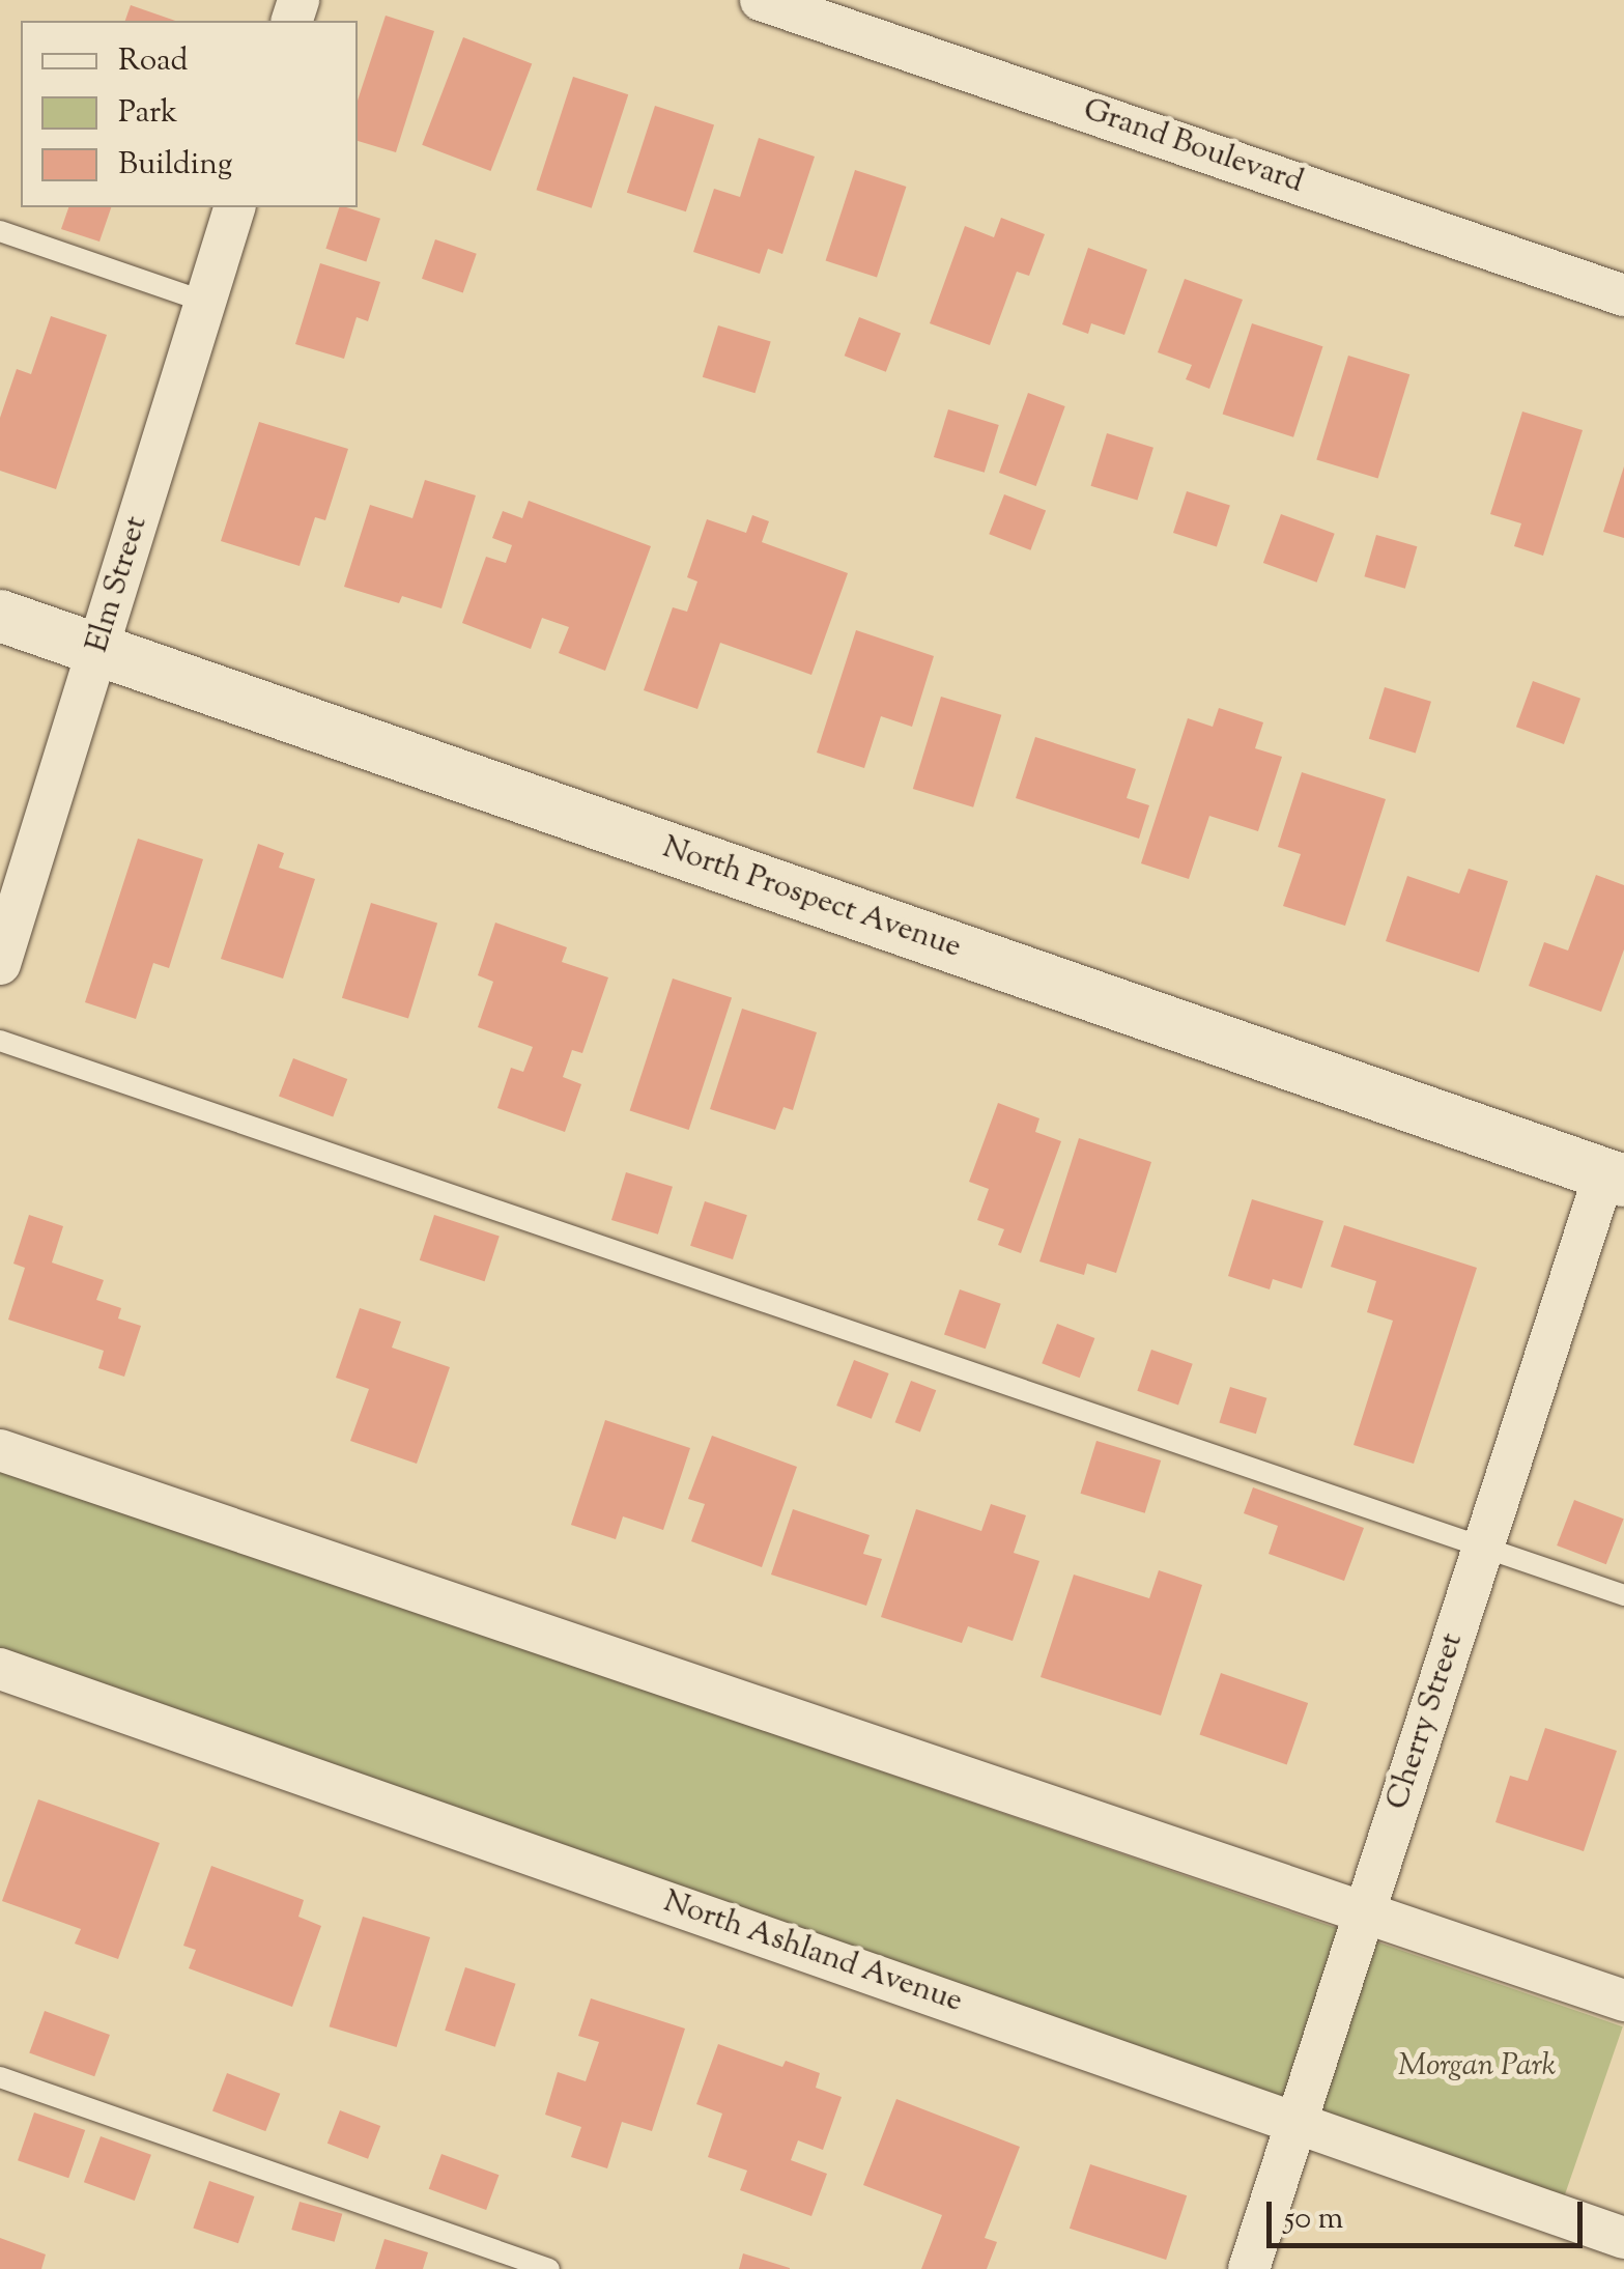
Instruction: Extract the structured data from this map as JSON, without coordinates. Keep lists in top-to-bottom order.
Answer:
{
  "streets": {
    "street": [
      "Grand Boulevard",
      "Elm Street",
      "North Prospect Avenue",
      "Cherry Street",
      "North Ashland Avenue"
    ]
  },
  "crossings": [
    ["Elm Street", "North Prospect Avenue"],
    ["North Prospect Avenue", "Cherry Street"],
    ["Cherry Street", "North Ashland Avenue"]
  ],
  "parks": ["Morgan Park"],
  "legend": ["Road", "Park", "Building"],
  "scale_bar": "50 m"
}
